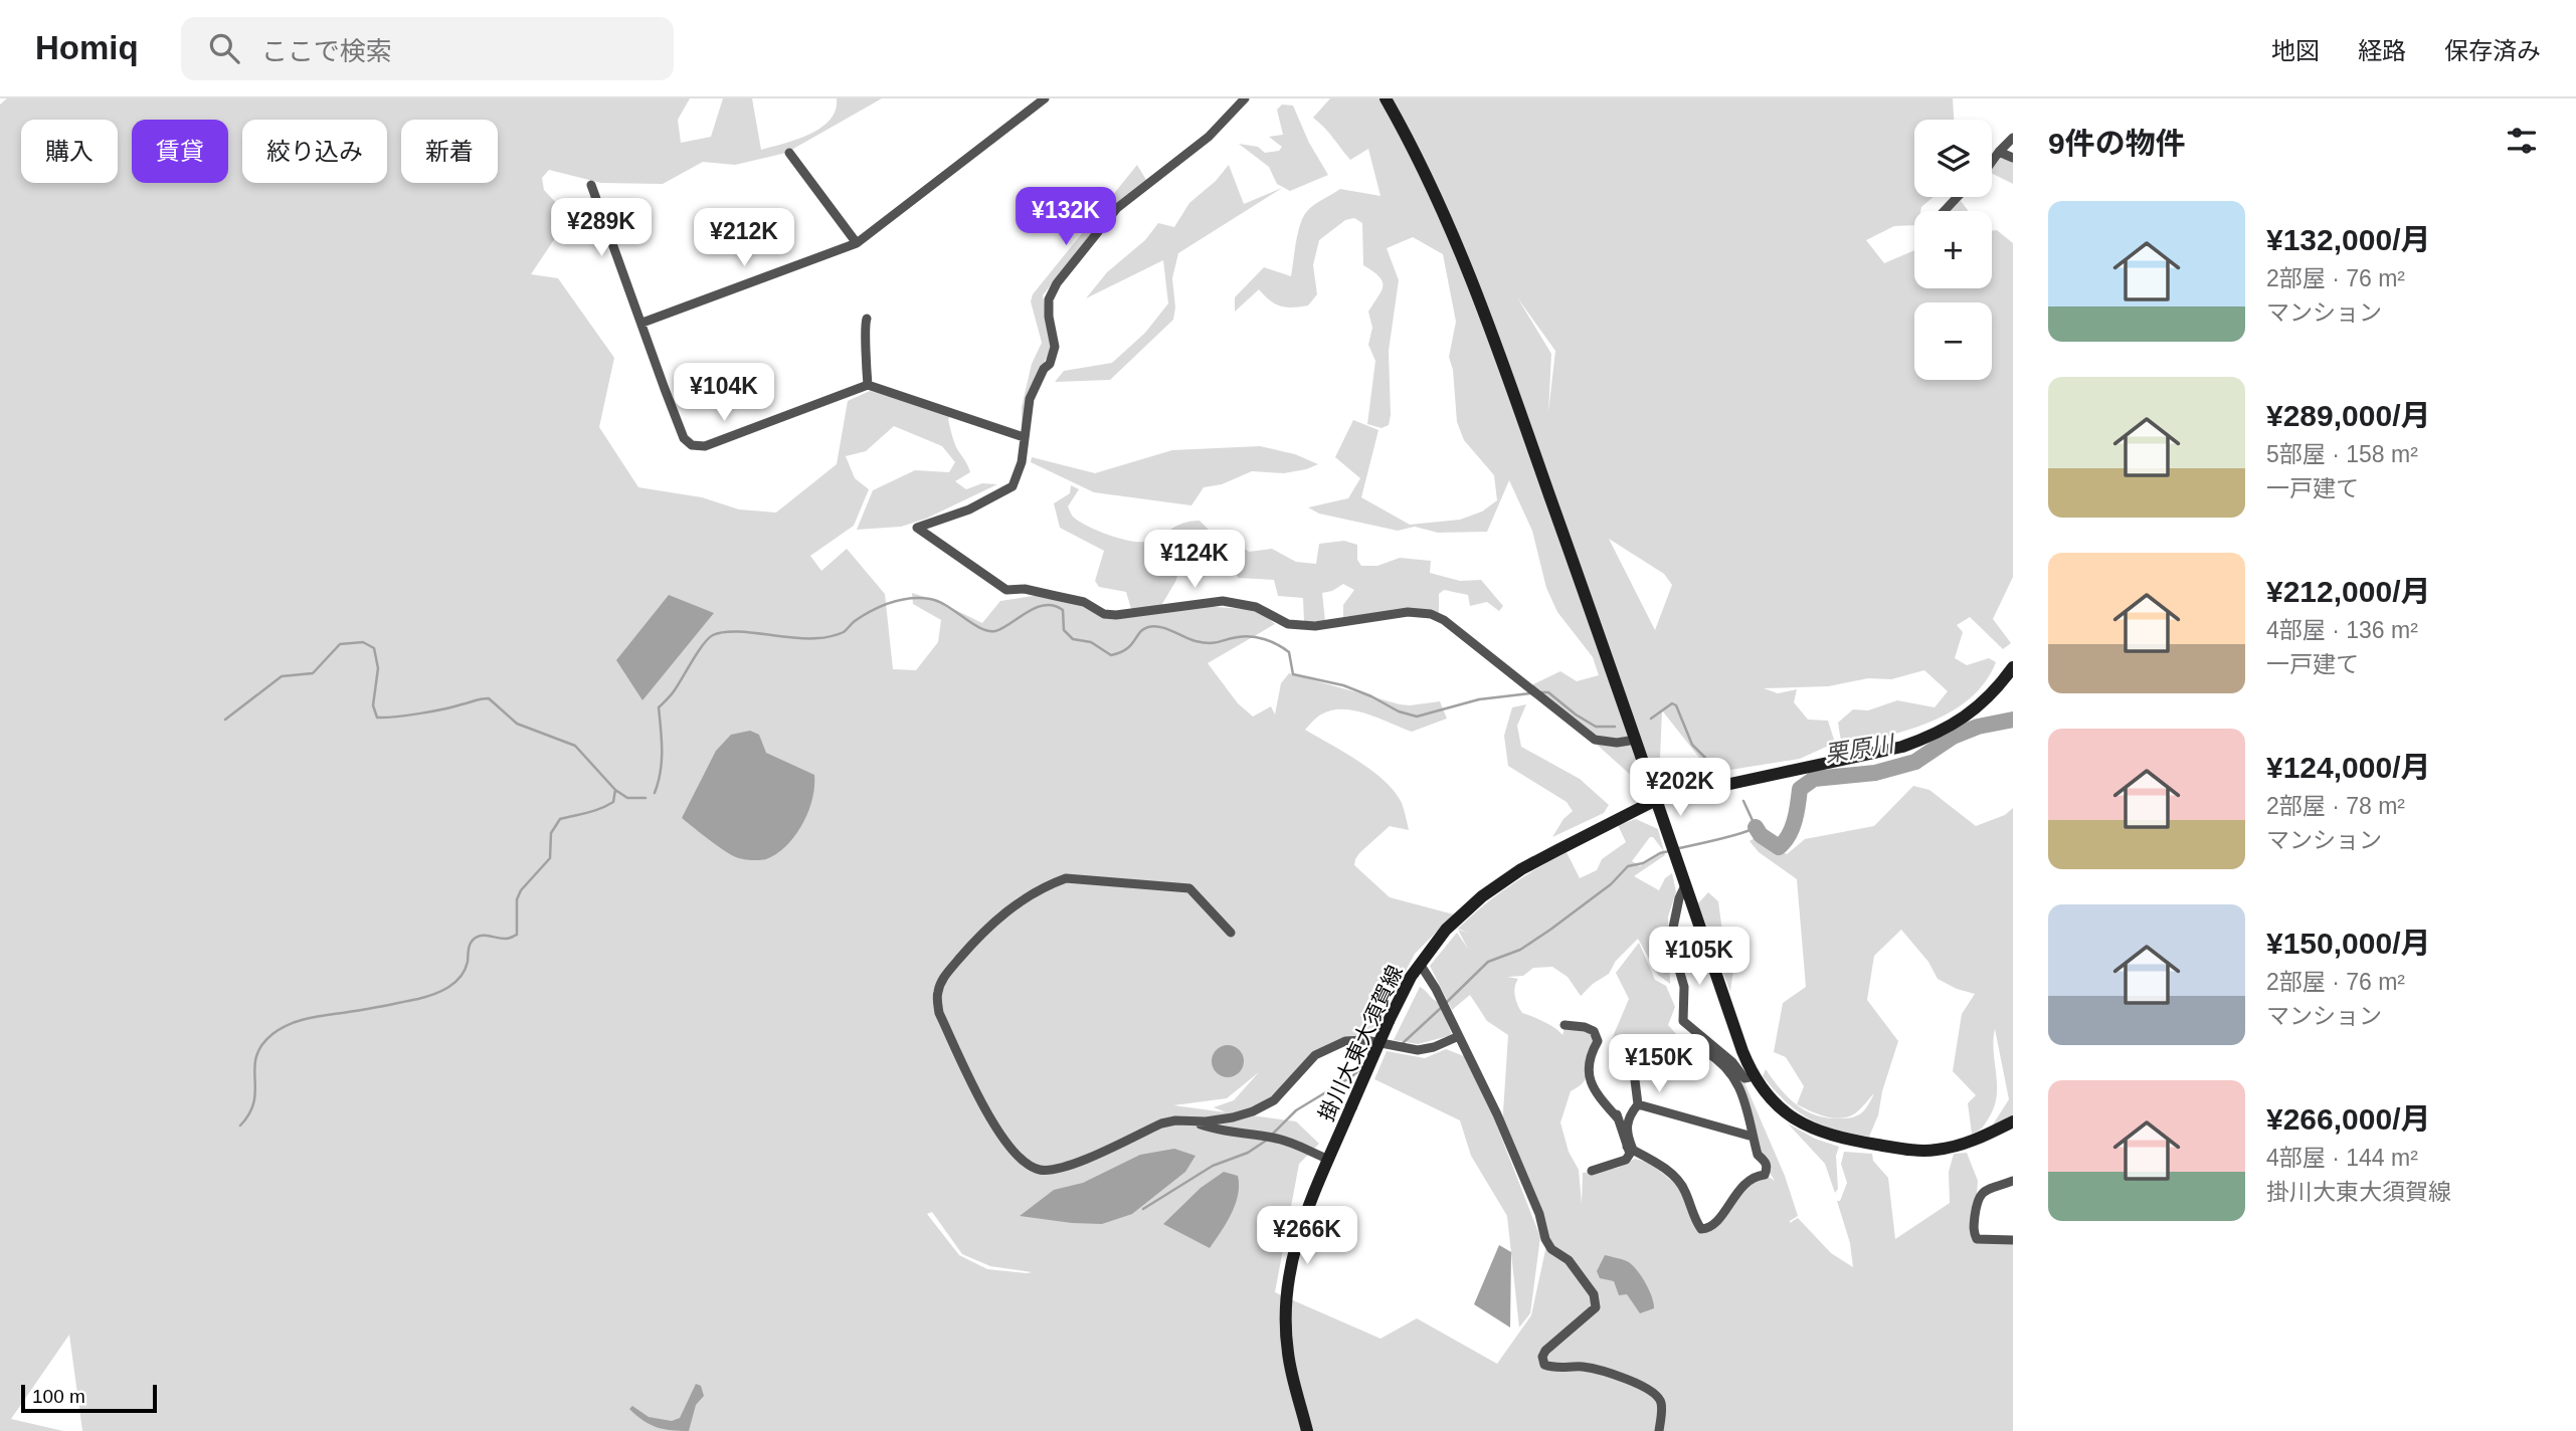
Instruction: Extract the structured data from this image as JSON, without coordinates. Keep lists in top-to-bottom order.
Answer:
{
  "streets": {
    "street": ["掛川大東大須賀線"]
  },
  "water": ["栗原川"],
  "scale_bar": "100 m",
  "page": {
    "header": "Homiq",
    "search": "ここで検索",
    "nav": ["地図", "経路", "保存済み"],
    "heading": "9件の物件",
    "map_buttons": ["+", "−"],
    "chip": [
      "購入",
      "賃貸",
      "絞り込み",
      "新着"
    ],
    "list": [
      {
        "name": "¥132,000/月",
        "note": "2部屋 · 76 m² · マンション"
      },
      {
        "name": "¥289,000/月",
        "note": "5部屋 · 158 m² · 一戸建て"
      },
      {
        "name": "¥212,000/月",
        "note": "4部屋 · 136 m² · 一戸建て"
      },
      {
        "name": "¥124,000/月",
        "note": "2部屋 · 78 m² · マンション"
      },
      {
        "name": "¥150,000/月",
        "note": "2部屋 · 76 m² · マンション"
      },
      {
        "name": "¥266,000/月",
        "note": "4部屋 · 144 m² · 掛川大東大須賀線"
      }
    ],
    "price": [
      "¥132K",
      "¥289K",
      "¥212K",
      "¥104K",
      "¥124K",
      "¥202K",
      "¥105K",
      "¥150K",
      "¥266K"
    ],
    "scale": "100 m"
  }
}
